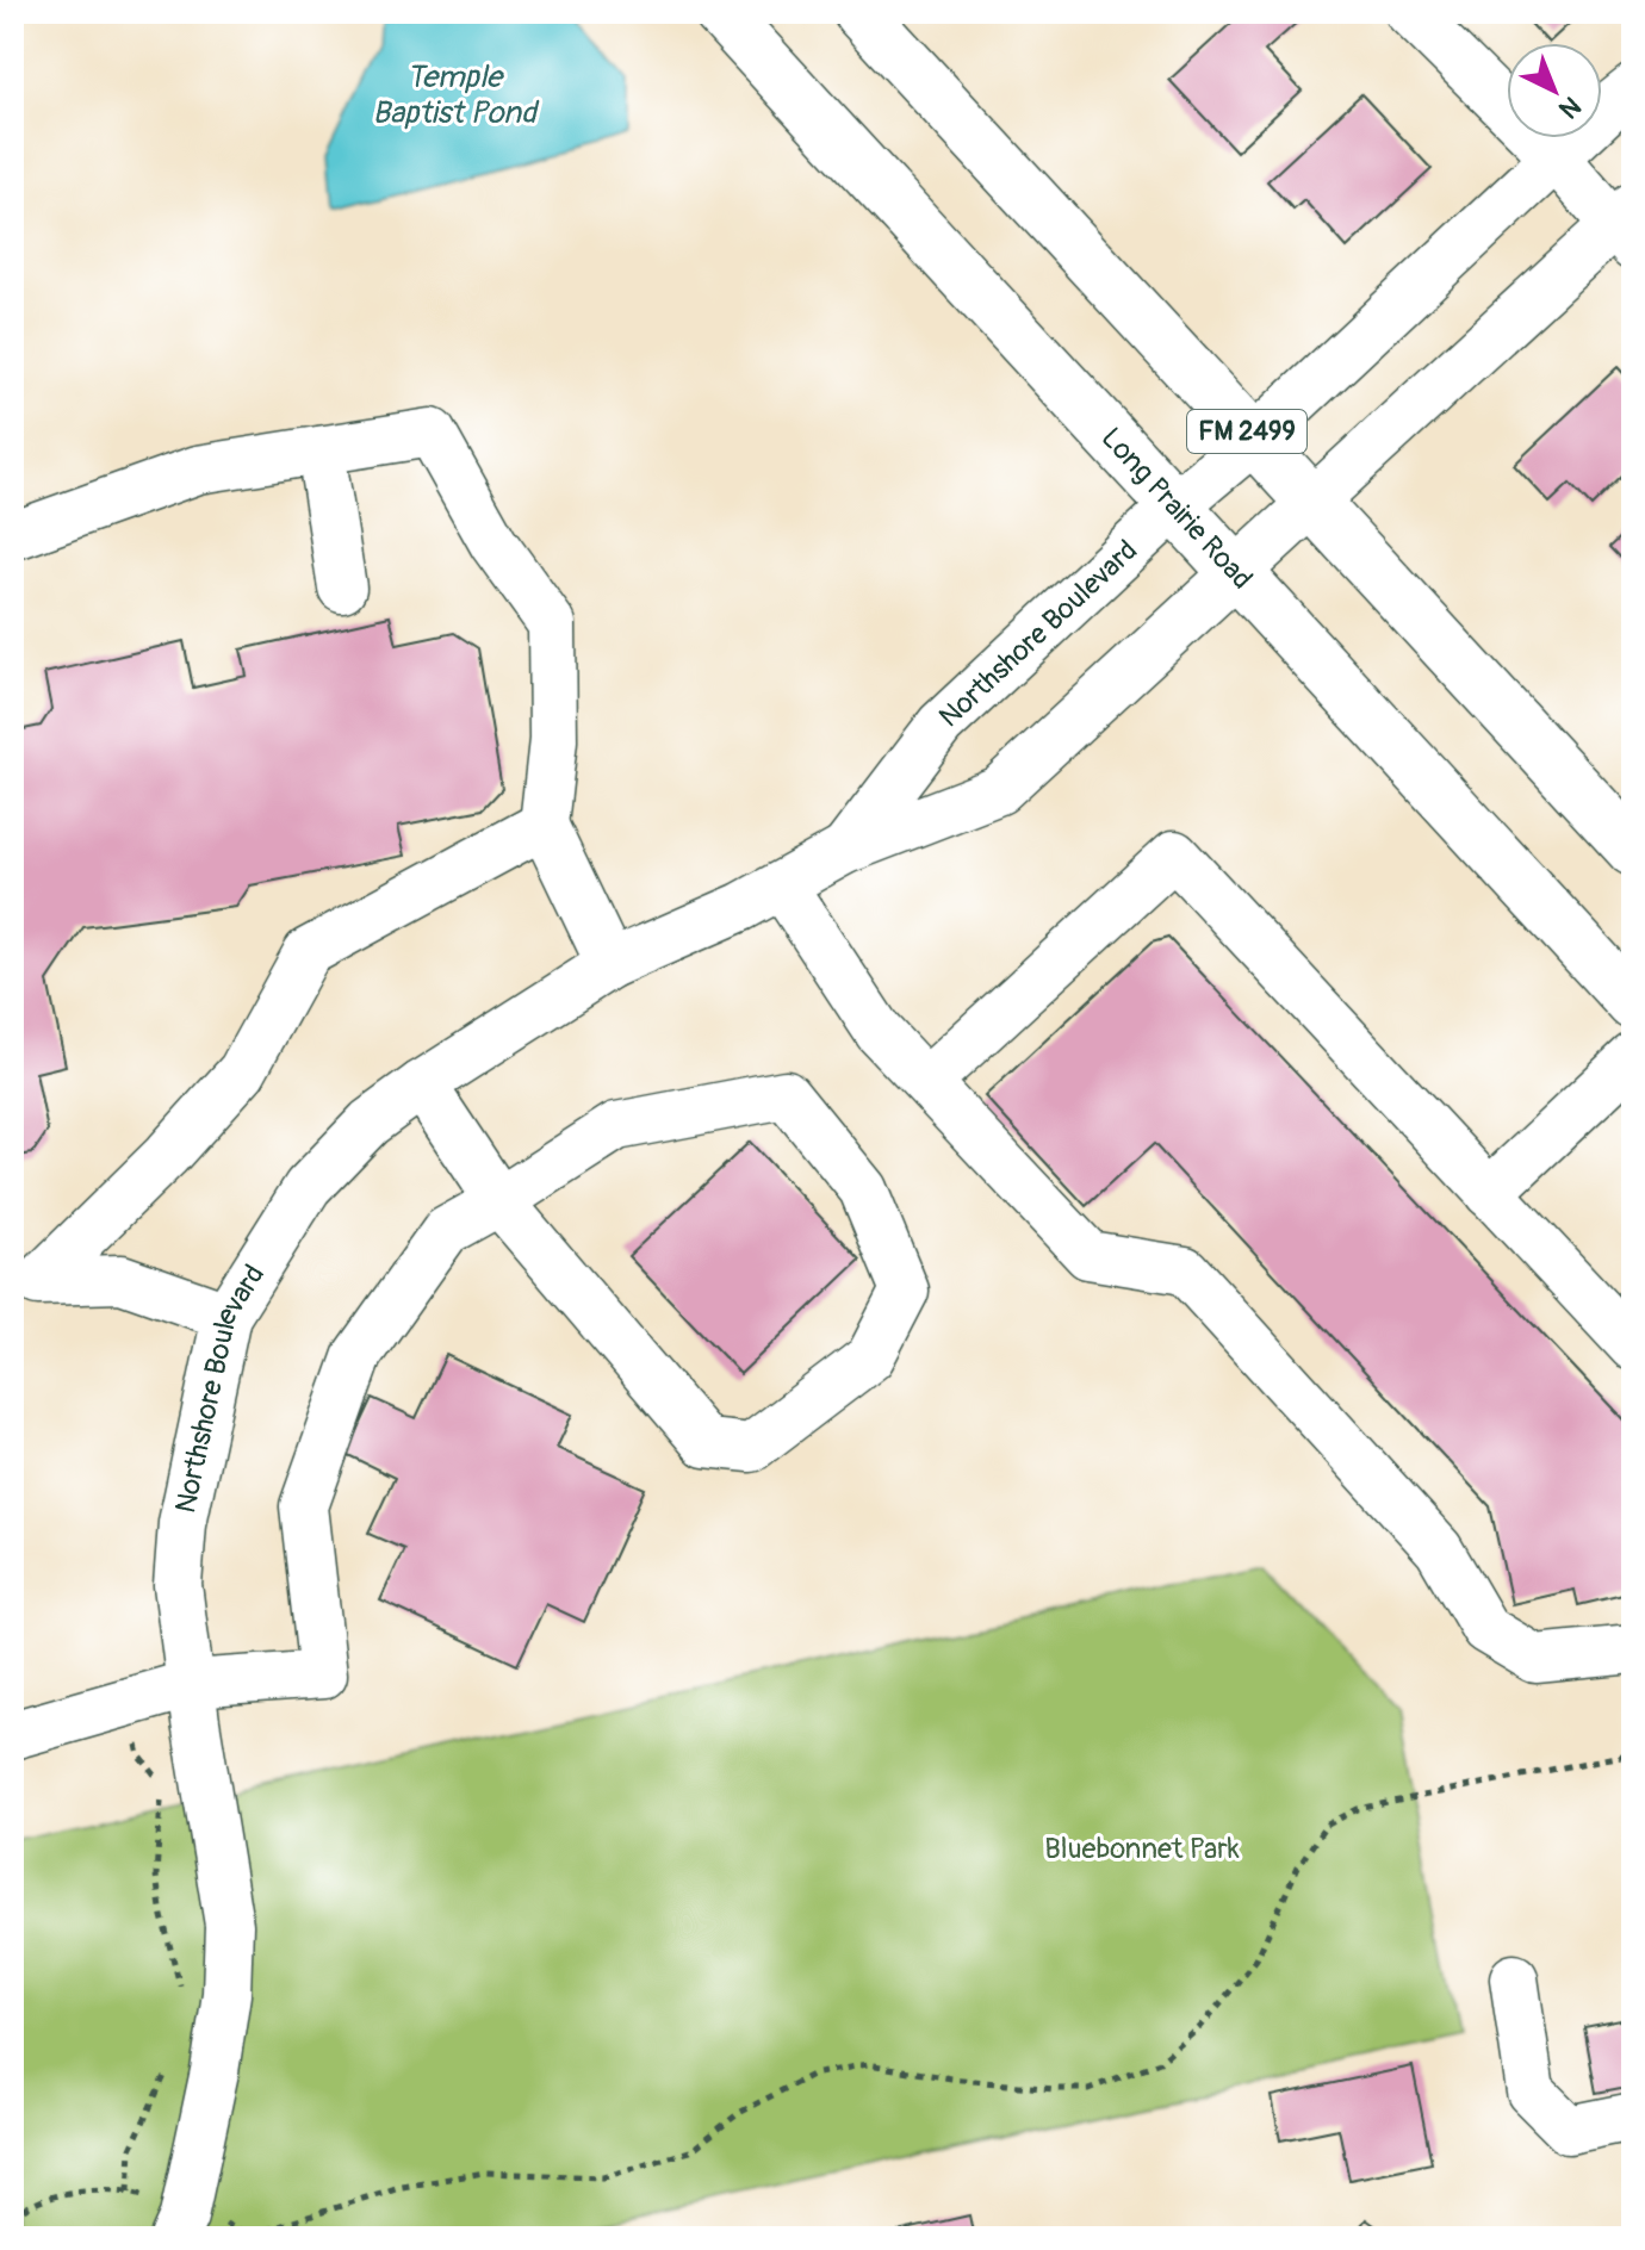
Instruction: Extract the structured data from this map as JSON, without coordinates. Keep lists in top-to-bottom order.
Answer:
{
  "streets": {
    "main road": ["FM 2499", "Long Prairie Road"],
    "street": ["Northshore Boulevard"]
  },
  "crossings": [
    ["FM 2499", "Northshore Boulevard"],
    ["Long Prairie Road", "Northshore Boulevard"]
  ],
  "water": ["Temple Baptist Pond"],
  "parks": ["Bluebonnet Park"],
  "north": "bottom right"
}
